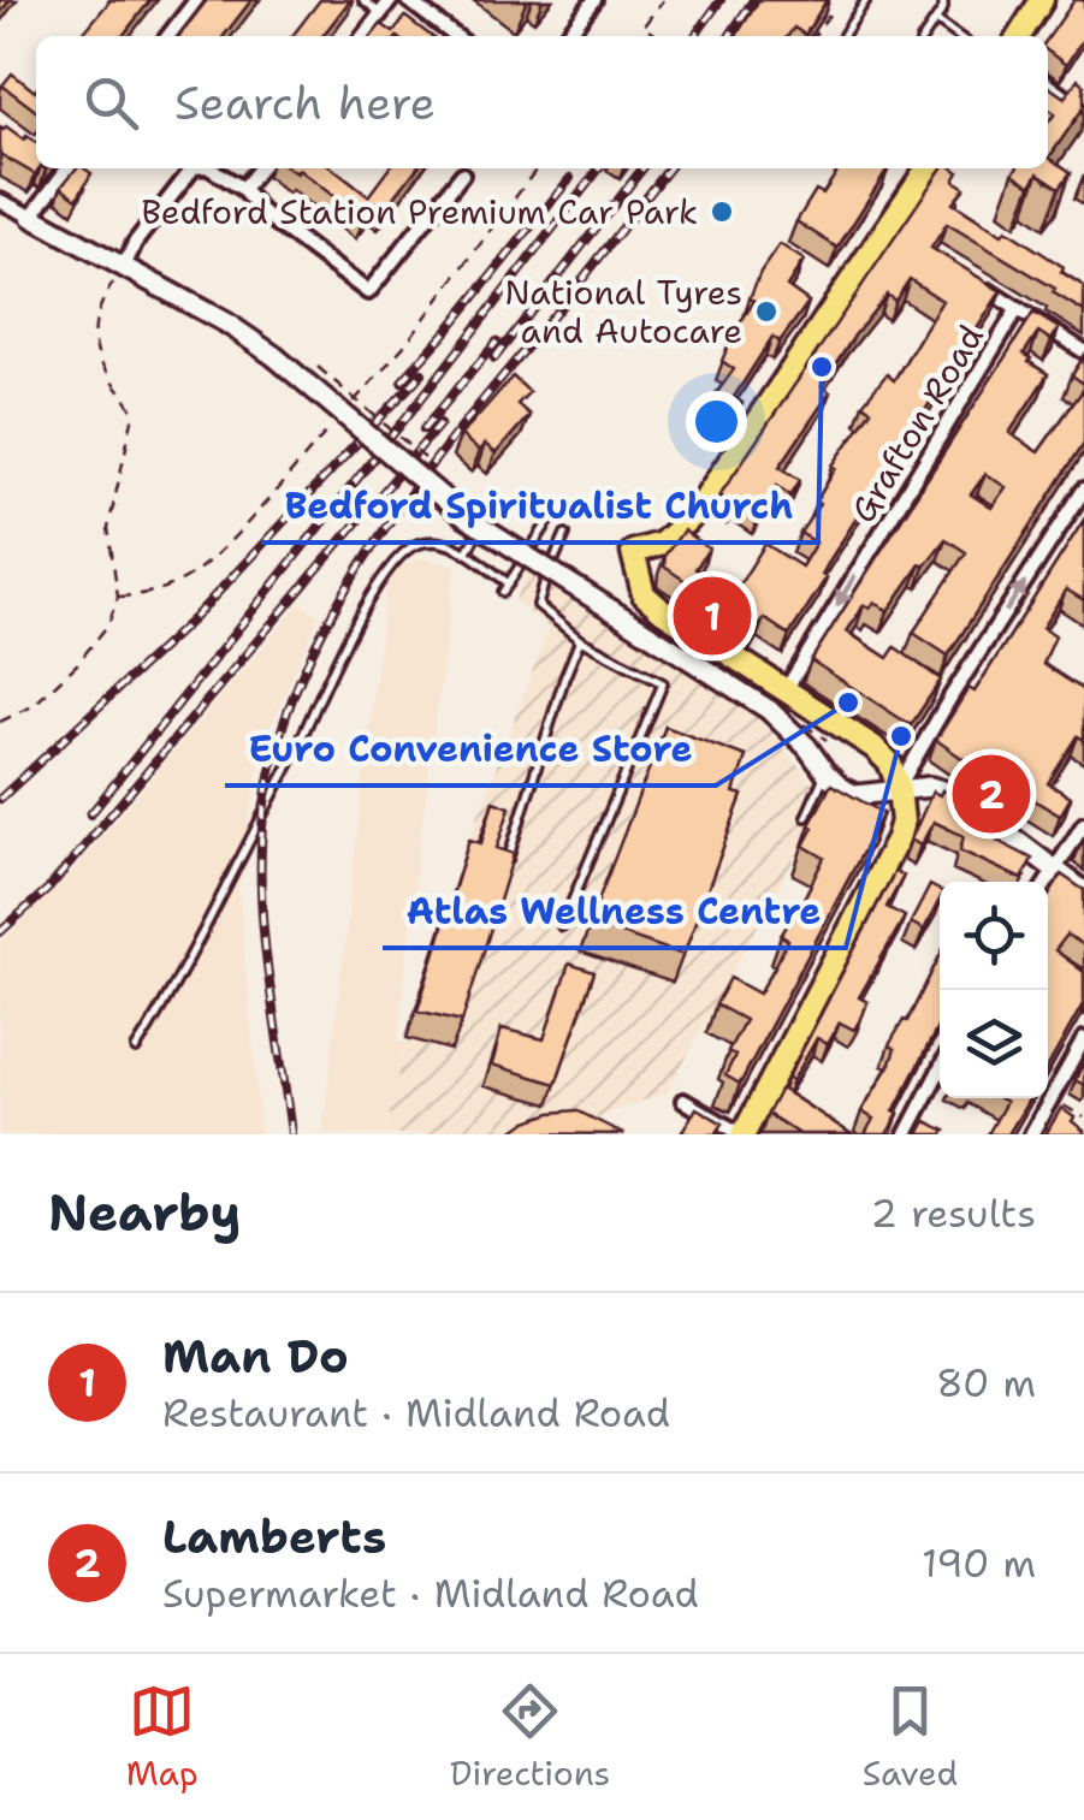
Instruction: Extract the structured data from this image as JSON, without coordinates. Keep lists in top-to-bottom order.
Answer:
{
  "streets": {
    "street": ["Grafton Road"]
  },
  "one_way": ["Grafton Road"],
  "places": [
    "Bedford Station Premium Car Park",
    "National Tyres and Autocare",
    "Bedford Spiritualist Church",
    "Euro Convenience Store",
    "Atlas Wellness Centre"
  ],
  "page": {
    "search": "Search here",
    "pins": ["1", "2"],
    "heading": ["Nearby", "2 results"],
    "list": [
      {
        "mark": "1",
        "name": "Man Do",
        "note": "Restaurant · Midland Road",
        "value": "80 m"
      },
      {
        "mark": "2",
        "name": "Lamberts",
        "note": "Supermarket · Midland Road",
        "value": "190 m"
      }
    ],
    "nav": ["Map", "Directions", "Saved"]
  }
}
